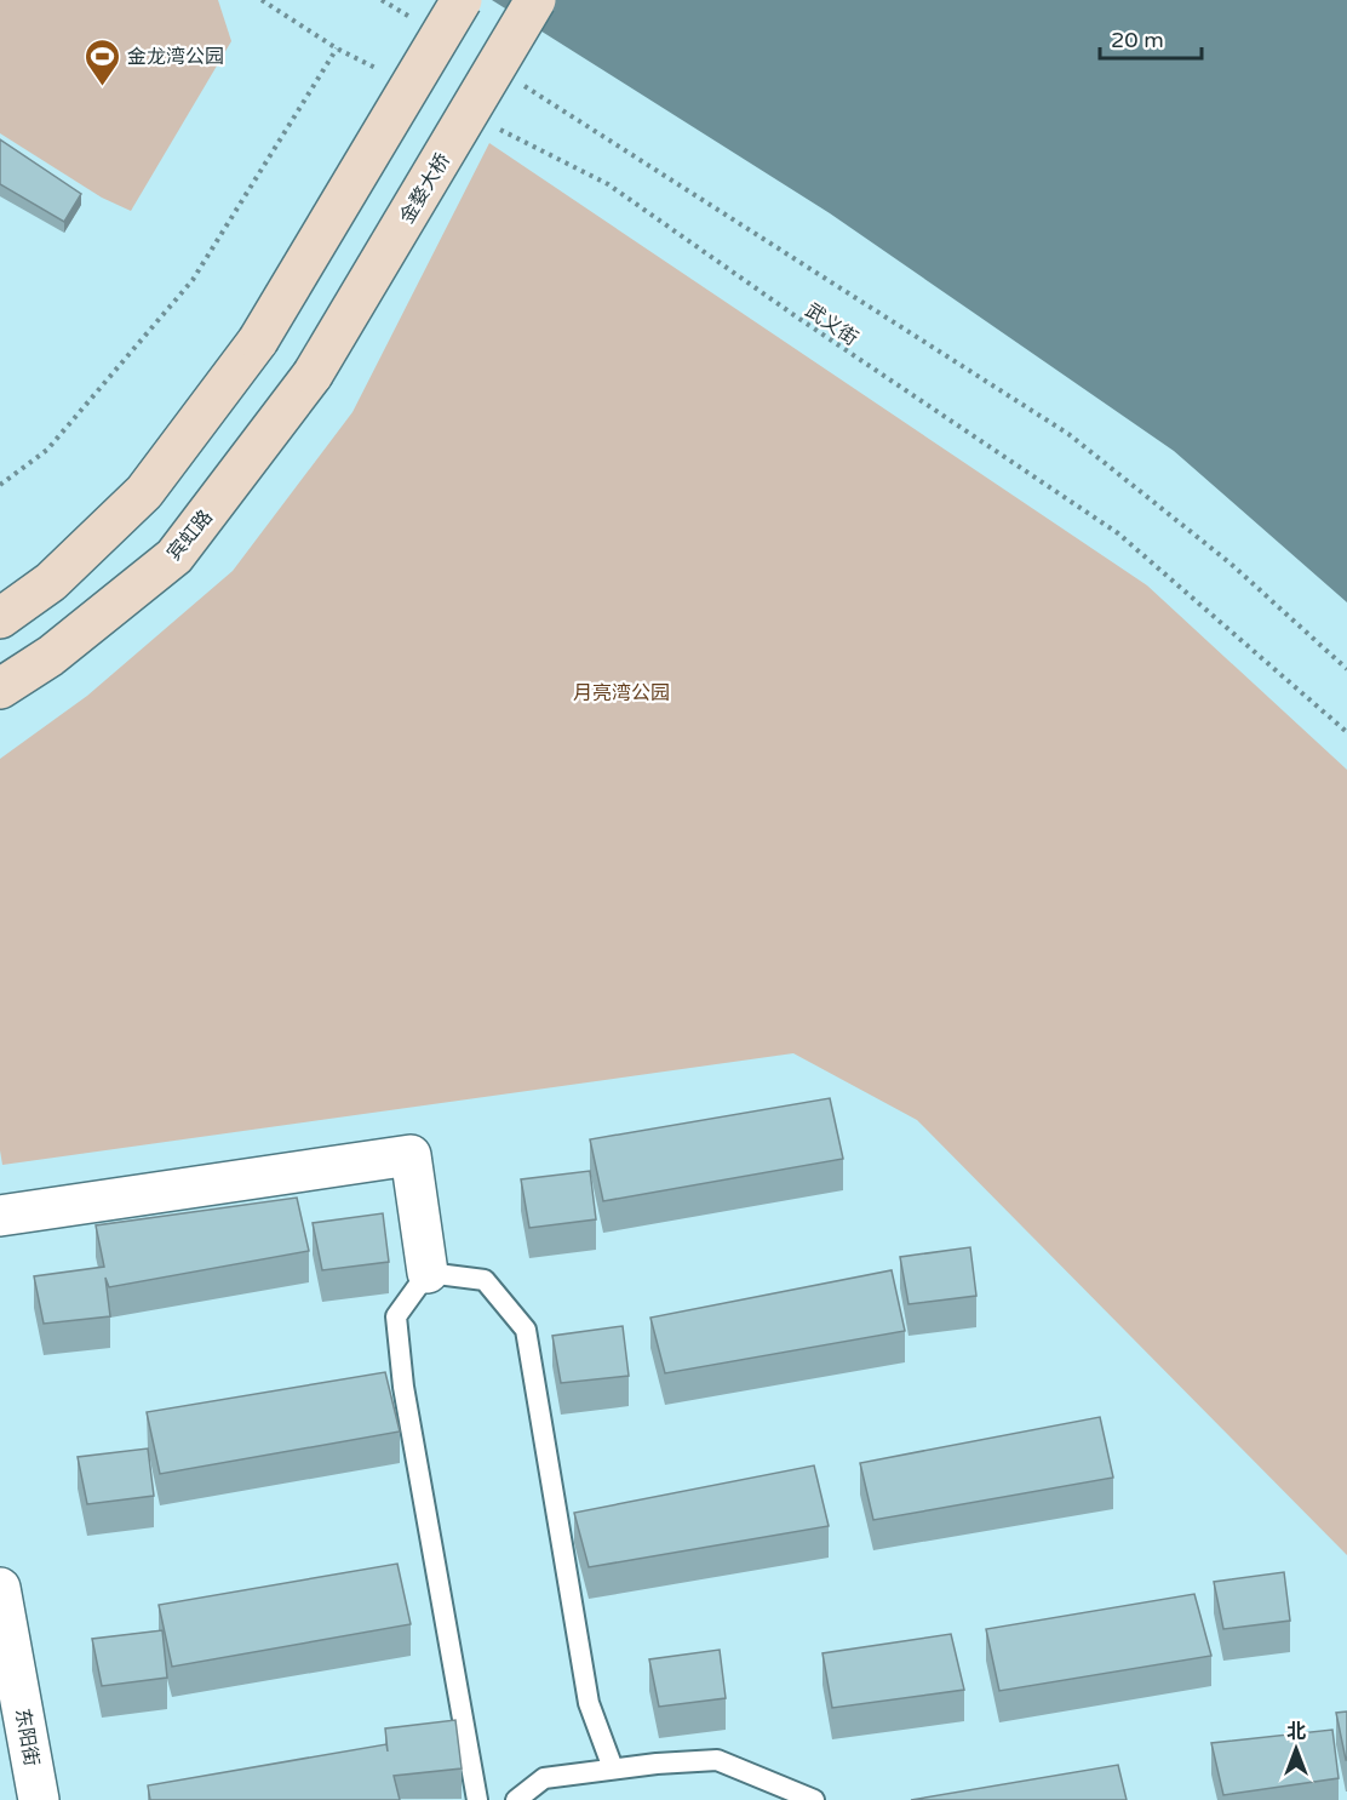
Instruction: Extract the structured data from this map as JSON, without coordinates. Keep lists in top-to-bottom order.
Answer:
{
  "streets": {
    "main road": ["金婺大桥", "宾虹路"],
    "street": ["东阳街"],
    "path": ["武义街"]
  },
  "crossings": [
    ["金婺大桥", "宾虹路"]
  ],
  "parks": ["月亮湾公园"],
  "places": {
    "sports": ["金龙湾公园"]
  },
  "scale_bar": "20 m",
  "north": "top"
}
